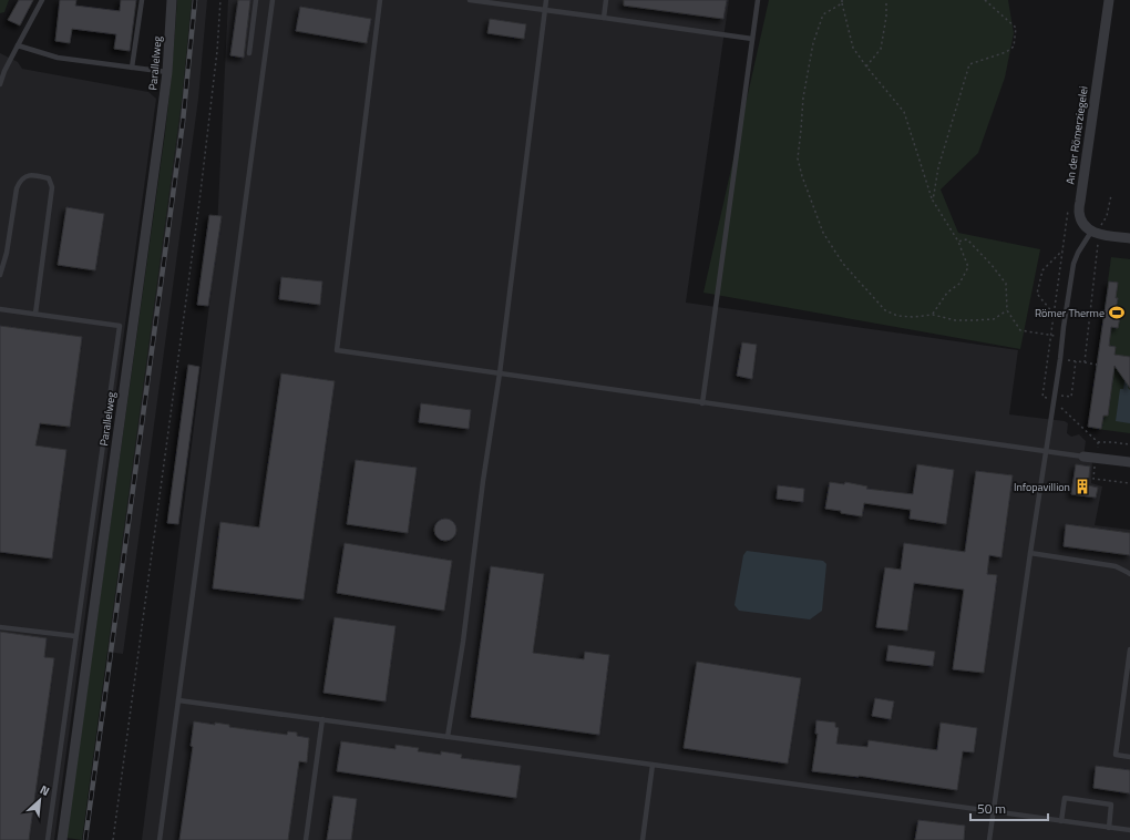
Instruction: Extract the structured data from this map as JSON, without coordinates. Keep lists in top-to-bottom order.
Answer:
{
  "streets": {
    "street": ["Parallelweg", "An der Römerziegelei"]
  },
  "places": {
    "sports": ["Römer Therme"],
    "building": ["Infopavillion"]
  },
  "scale_bar": "50 m",
  "north": "top right"
}
